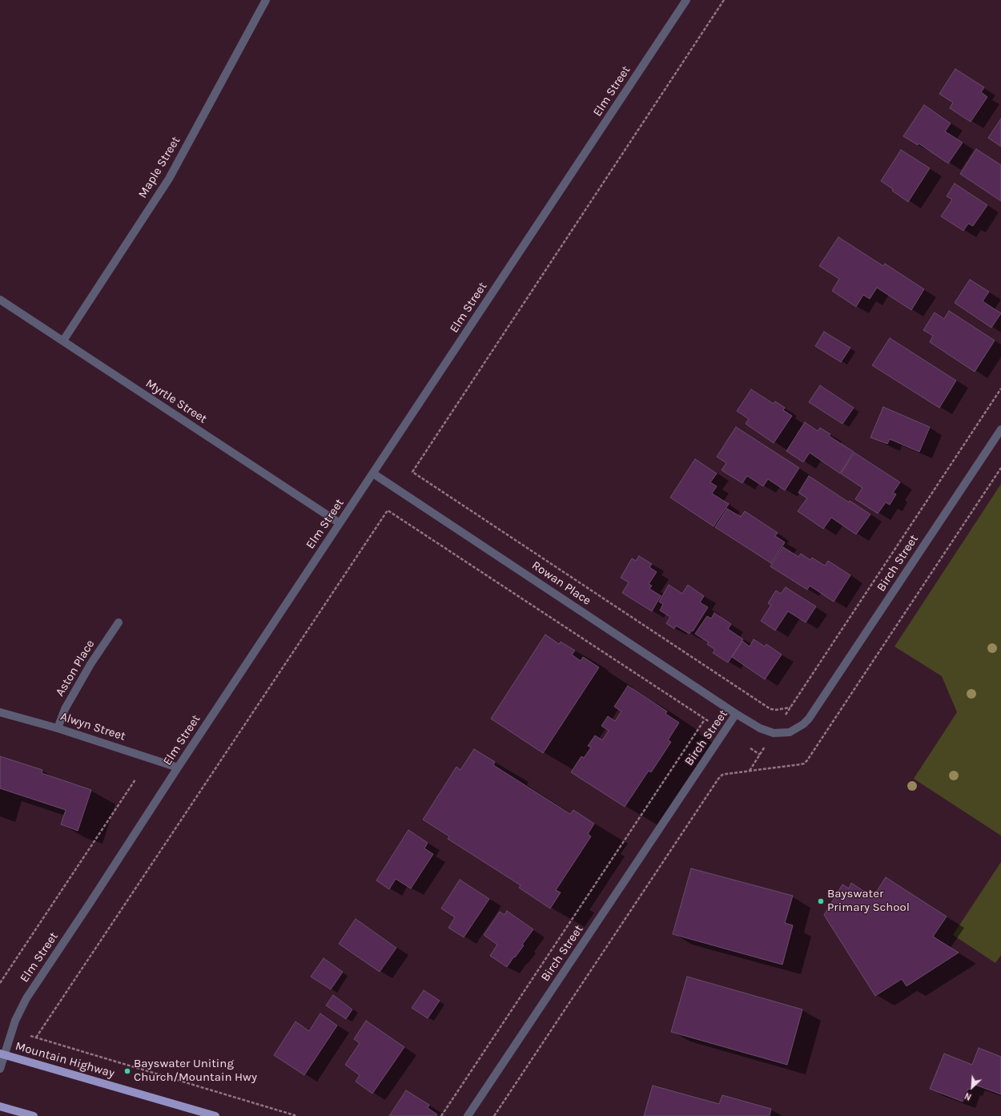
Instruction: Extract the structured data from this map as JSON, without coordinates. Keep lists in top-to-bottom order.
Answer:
{
  "streets": {
    "main road": ["Mountain Highway"],
    "street": [
      "Elm Street",
      "Maple Street",
      "Myrtle Street",
      "Birch Street",
      "Rowan Place",
      "Aston Place",
      "Alwyn Street"
    ]
  },
  "crossings": [
    ["Elm Street", "Myrtle Street"],
    ["Elm Street", "Rowan Place"],
    ["Elm Street", "Alwyn Street"],
    ["Elm Street", "Mountain Highway"],
    ["Maple Street", "Myrtle Street"],
    ["Birch Street", "Rowan Place"],
    ["Aston Place", "Alwyn Street"]
  ],
  "places": ["Bayswater Primary School", "Bayswater Uniting Church/Mountain Hwy"],
  "north": "bottom left"
}
